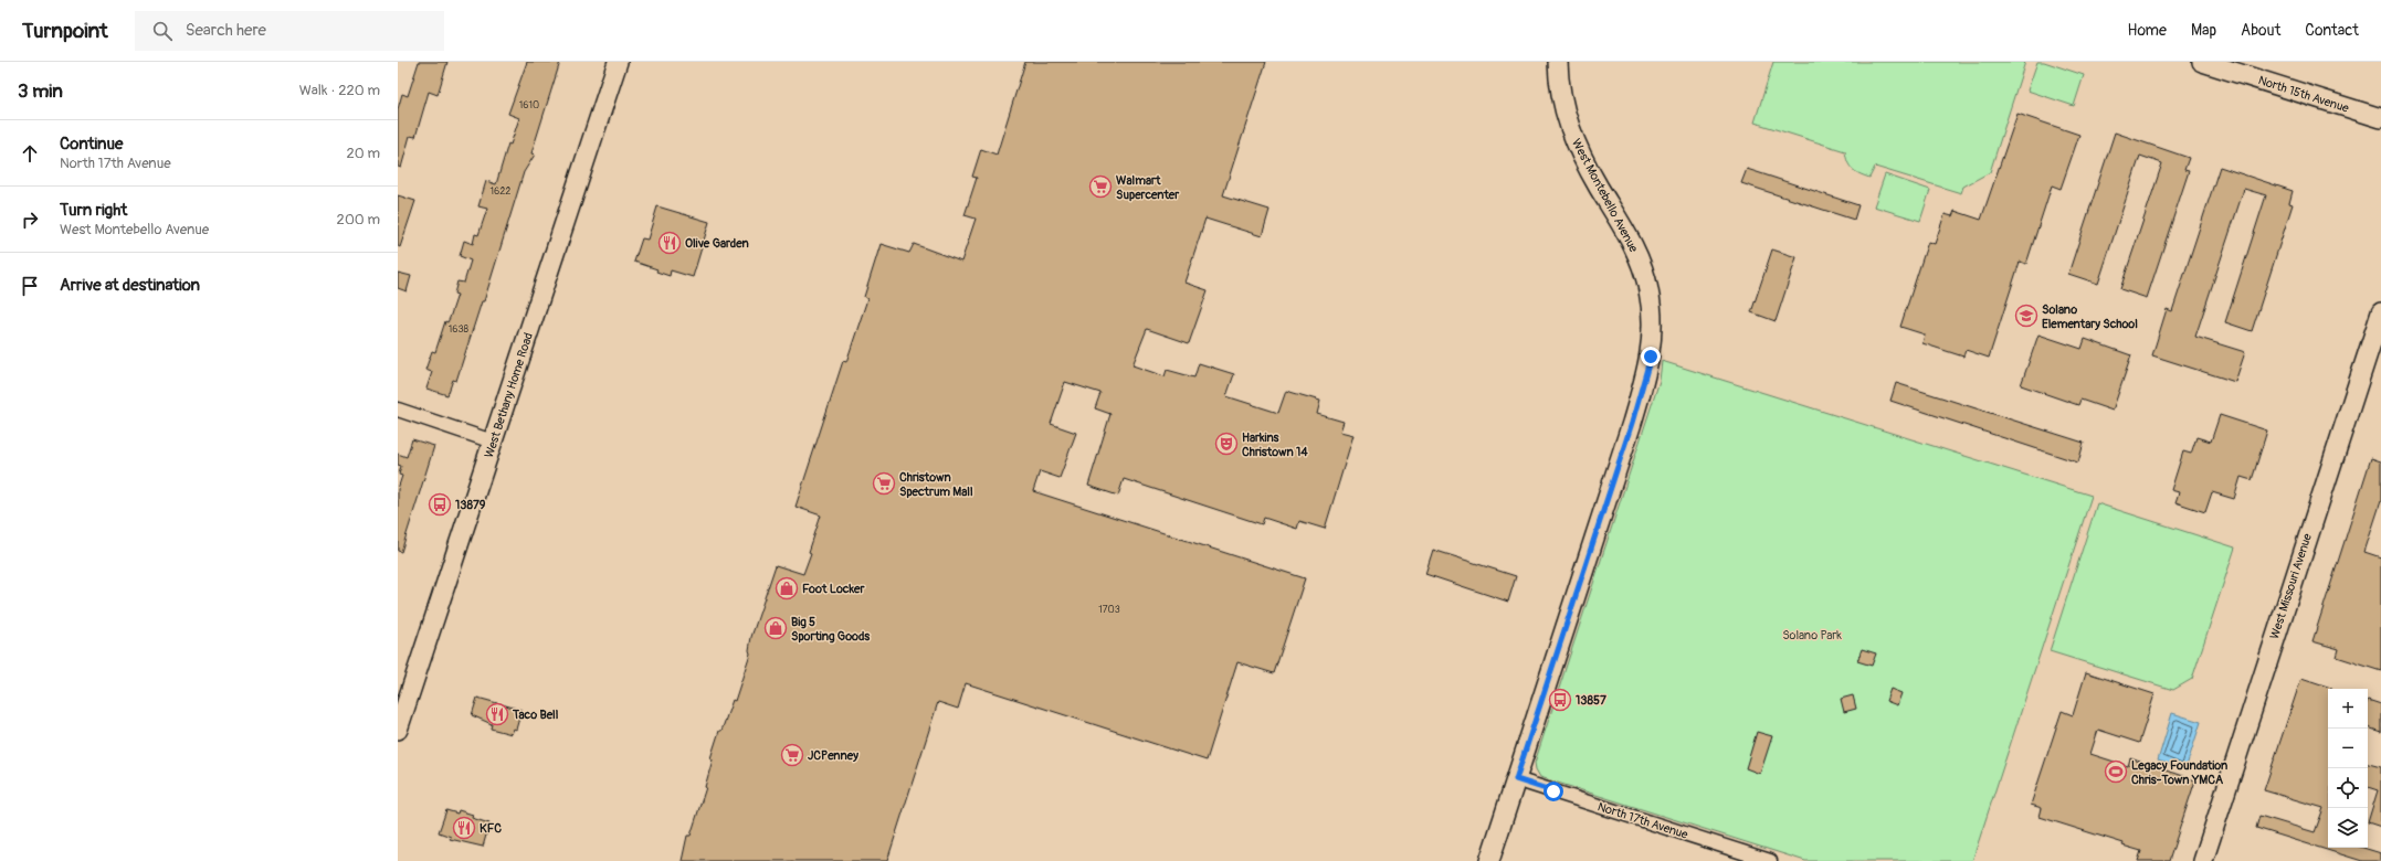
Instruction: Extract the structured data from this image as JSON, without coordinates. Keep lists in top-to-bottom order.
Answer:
{
  "streets": {
    "street": [
      "North 15th Avenue",
      "West Montebello Avenue",
      "West Bethany Home Road",
      "West Missouri Avenue",
      "North 17th Avenue"
    ]
  },
  "crossings": [
    ["West Montebello Avenue", "North 17th Avenue"]
  ],
  "parks": ["Solano Park"],
  "places": {
    "supermarket": ["Walmart Supercenter", "Christown Spectrum Mall", "JCPenney"],
    "restaurant": ["Olive Garden", "Taco Bell", "KFC"],
    "school or university": ["Solano Elementary School"],
    "theatre": ["Harkins Christown 14"],
    "bus stop": ["13879", "13857"],
    "shop": ["Foot Locker", "Big 5 Sporting Goods"],
    "sports": ["Legacy Foundation Chris-Town YMCA"]
  },
  "house_numbers": [
    "1610",
    "1622",
    "1638",
    "1703"
  ],
  "page": {
    "header": "Turnpoint",
    "search": "Search here",
    "nav": [
      "Home",
      "Map",
      "About",
      "Contact"
    ],
    "heading": ["3 min", "Walk · 220 m"],
    "list": [
      ["Continue", "North 17th Avenue", "20 m"],
      ["Turn right", "West Montebello Avenue", "200 m"],
      "Arrive at destination"
    ],
    "map_buttons": ["+", "−"]
  }
}
